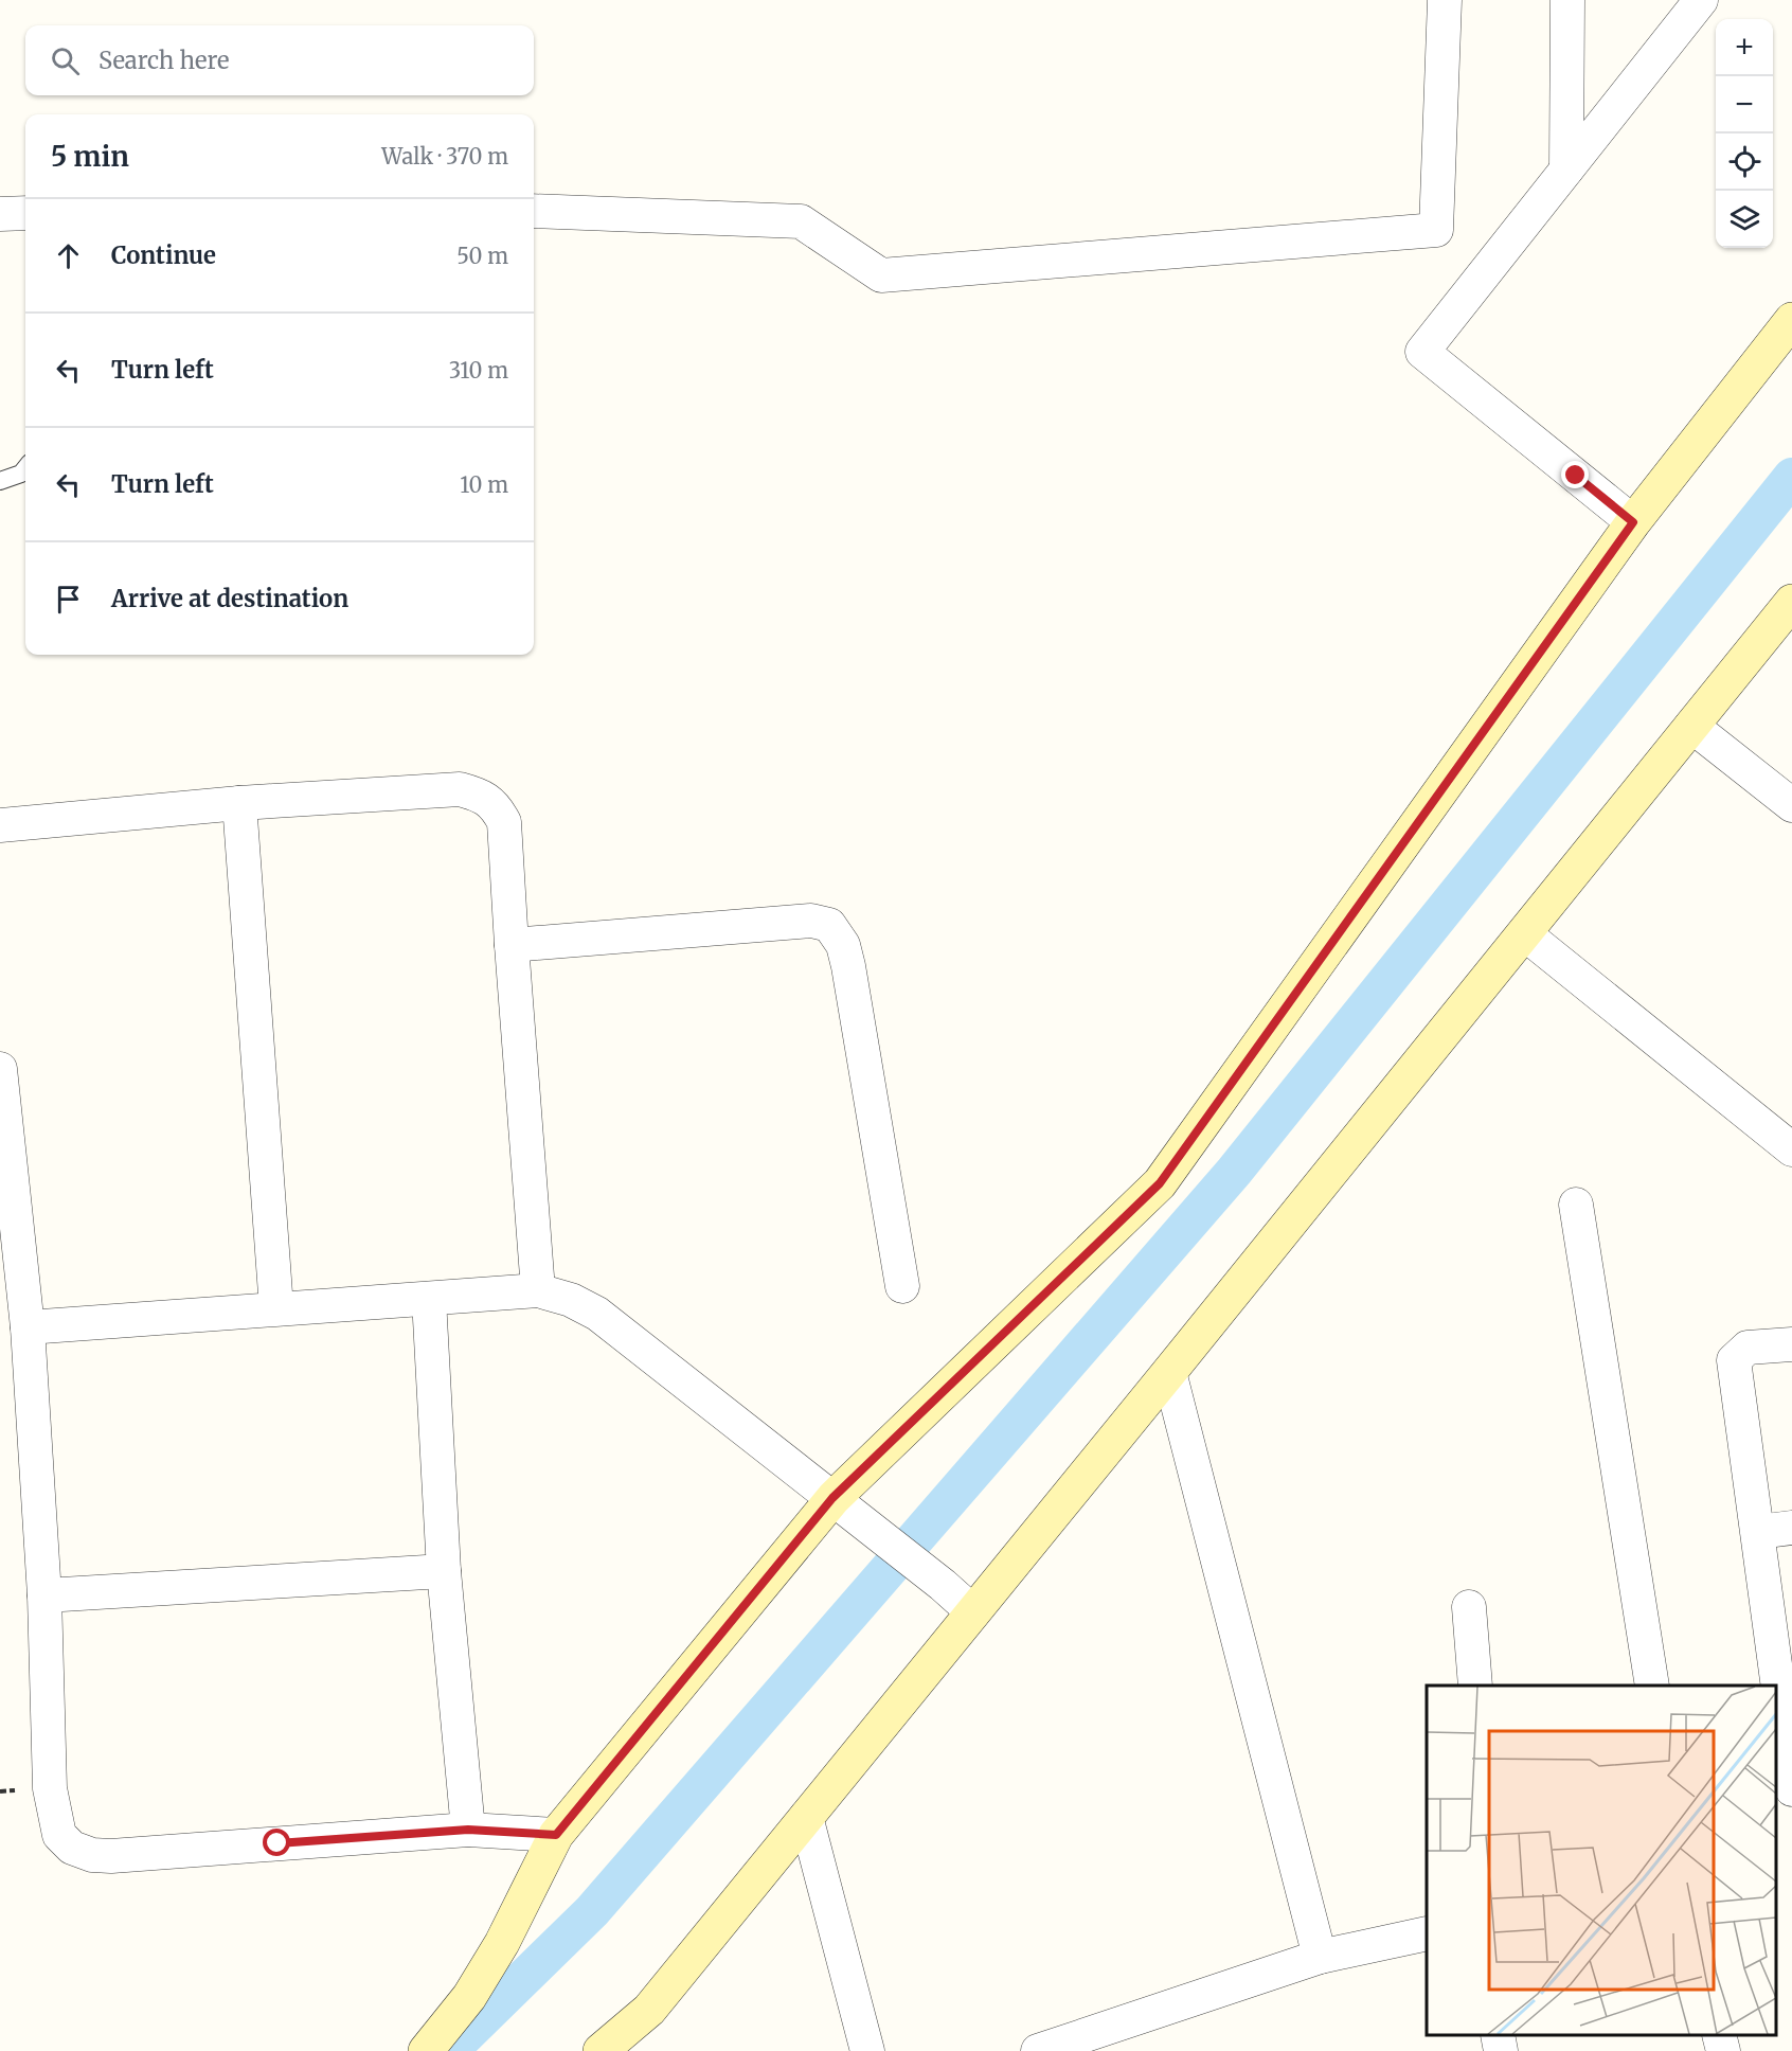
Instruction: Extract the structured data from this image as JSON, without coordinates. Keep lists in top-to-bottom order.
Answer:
{
  "page": {
    "map_buttons": ["+", "−"],
    "search": "Search here",
    "heading": ["5 min", "Walk · 370 m"],
    "list": [
      ["Continue", "50 m"],
      ["Turn left", "310 m"],
      ["Turn left", "10 m"],
      "Arrive at destination"
    ]
  }
}
